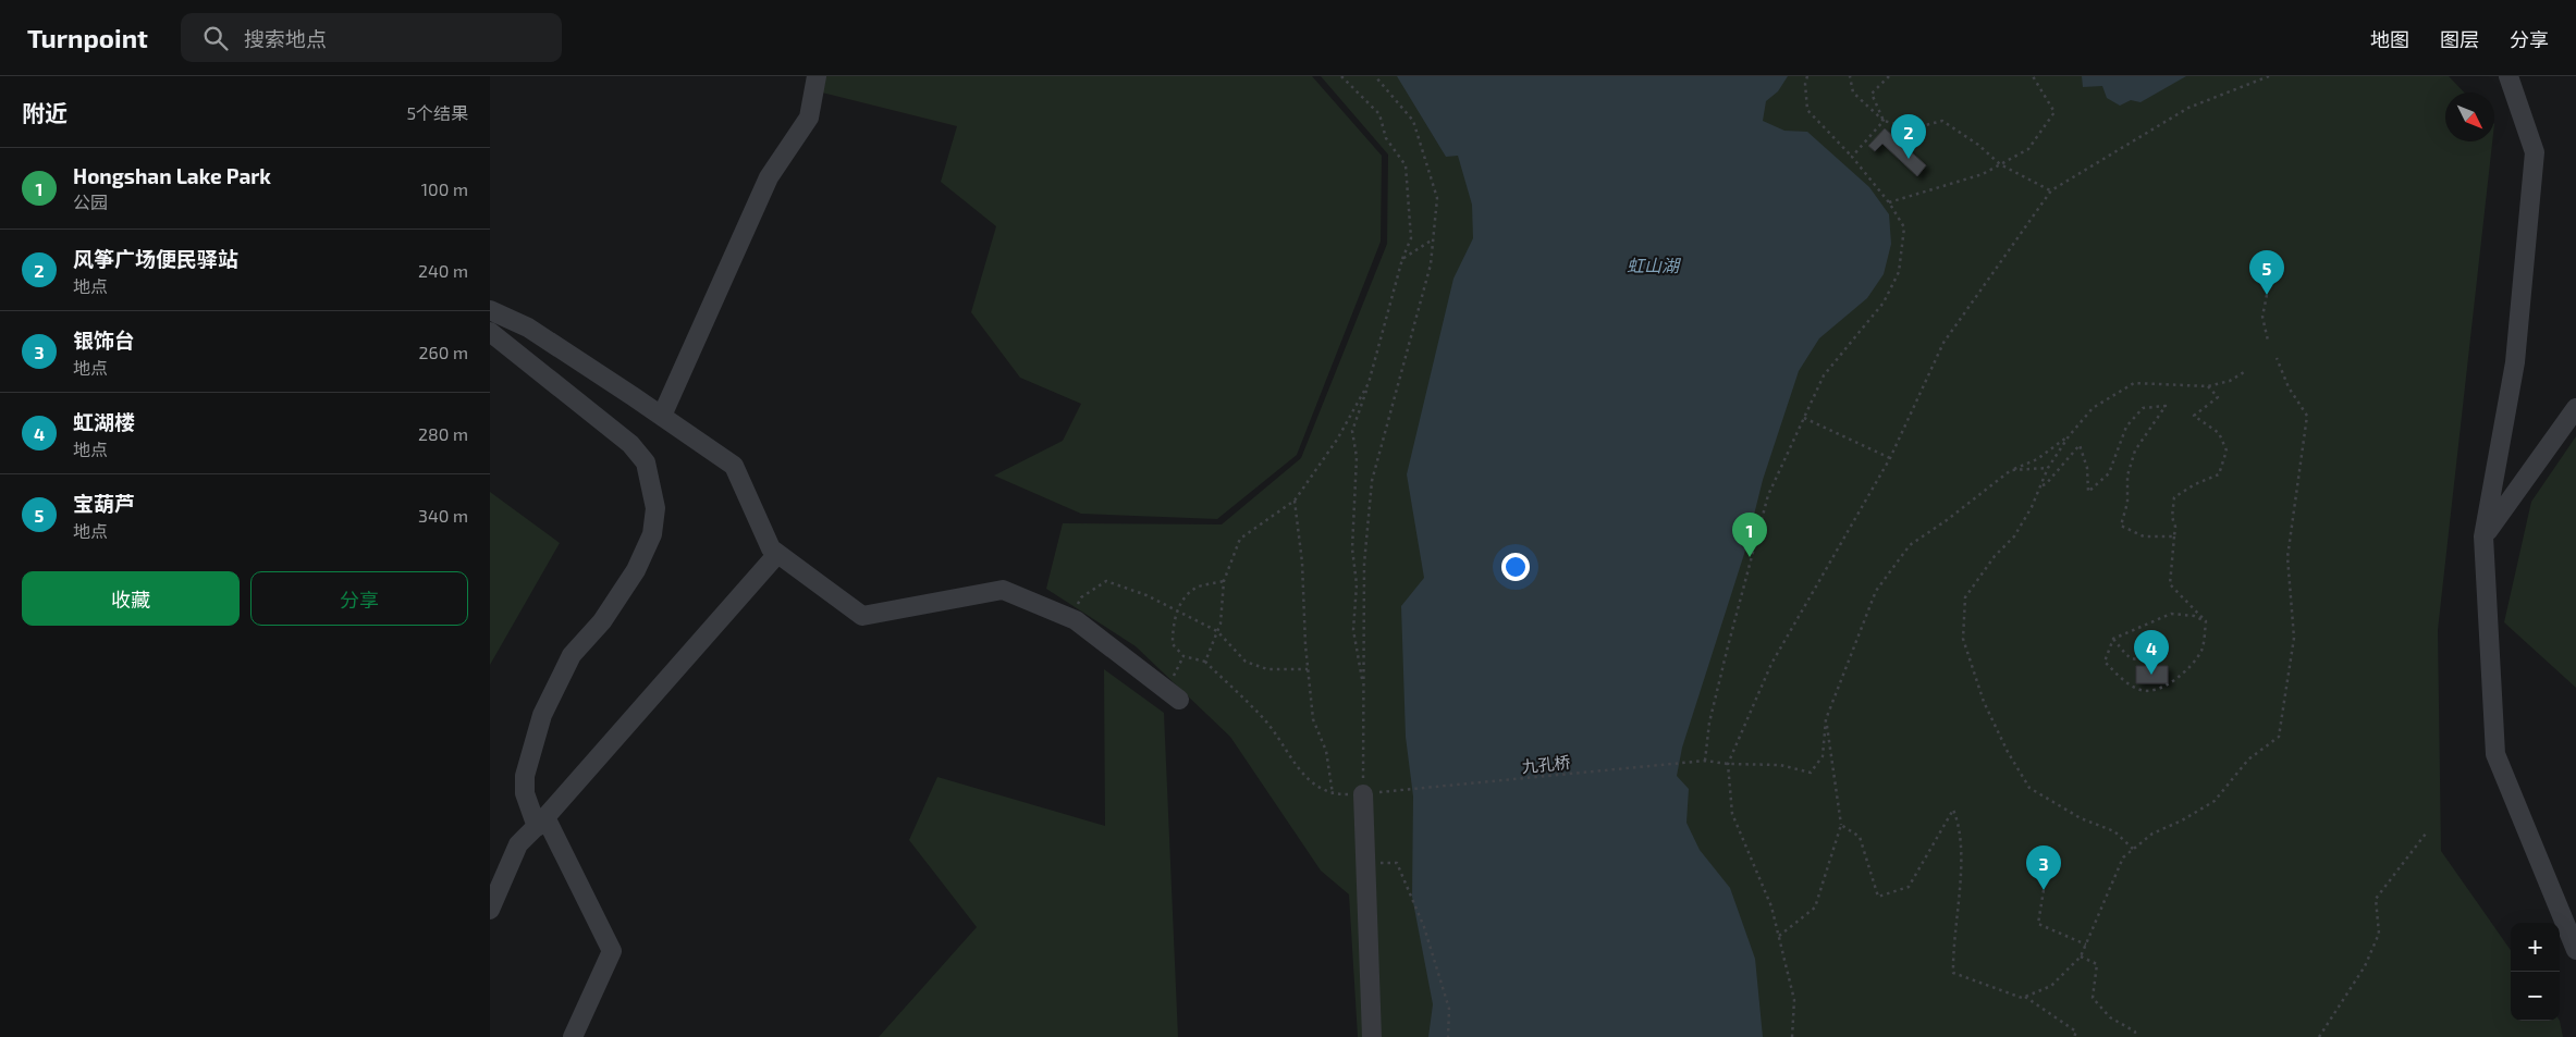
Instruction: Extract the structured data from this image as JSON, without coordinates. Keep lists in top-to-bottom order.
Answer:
{
  "streets": {
    "path": ["九孔桥"]
  },
  "water": ["虹山湖"],
  "north": "bottom right",
  "page": {
    "header": "Turnpoint",
    "search": "搜索地点",
    "nav": ["地图", "图层", "分享"],
    "heading": ["附近", "5个结果"],
    "pins": [
      "2",
      "5",
      "1",
      "4",
      "3"
    ],
    "list": [
      {
        "mark": "1",
        "name": "Hongshan Lake Park",
        "note": "公园",
        "value": "100 m"
      },
      {
        "mark": "2",
        "name": "风筝广场便民驿站",
        "note": "地点",
        "value": "240 m"
      },
      {
        "mark": "3",
        "name": "银饰台",
        "note": "地点",
        "value": "260 m"
      },
      {
        "mark": "4",
        "name": "虹湖楼",
        "note": "地点",
        "value": "280 m"
      },
      {
        "mark": "5",
        "name": "宝葫芦",
        "note": "地点",
        "value": "340 m"
      }
    ],
    "buttons": ["收藏", "分享"],
    "map_buttons": ["+", "−"]
  }
}
